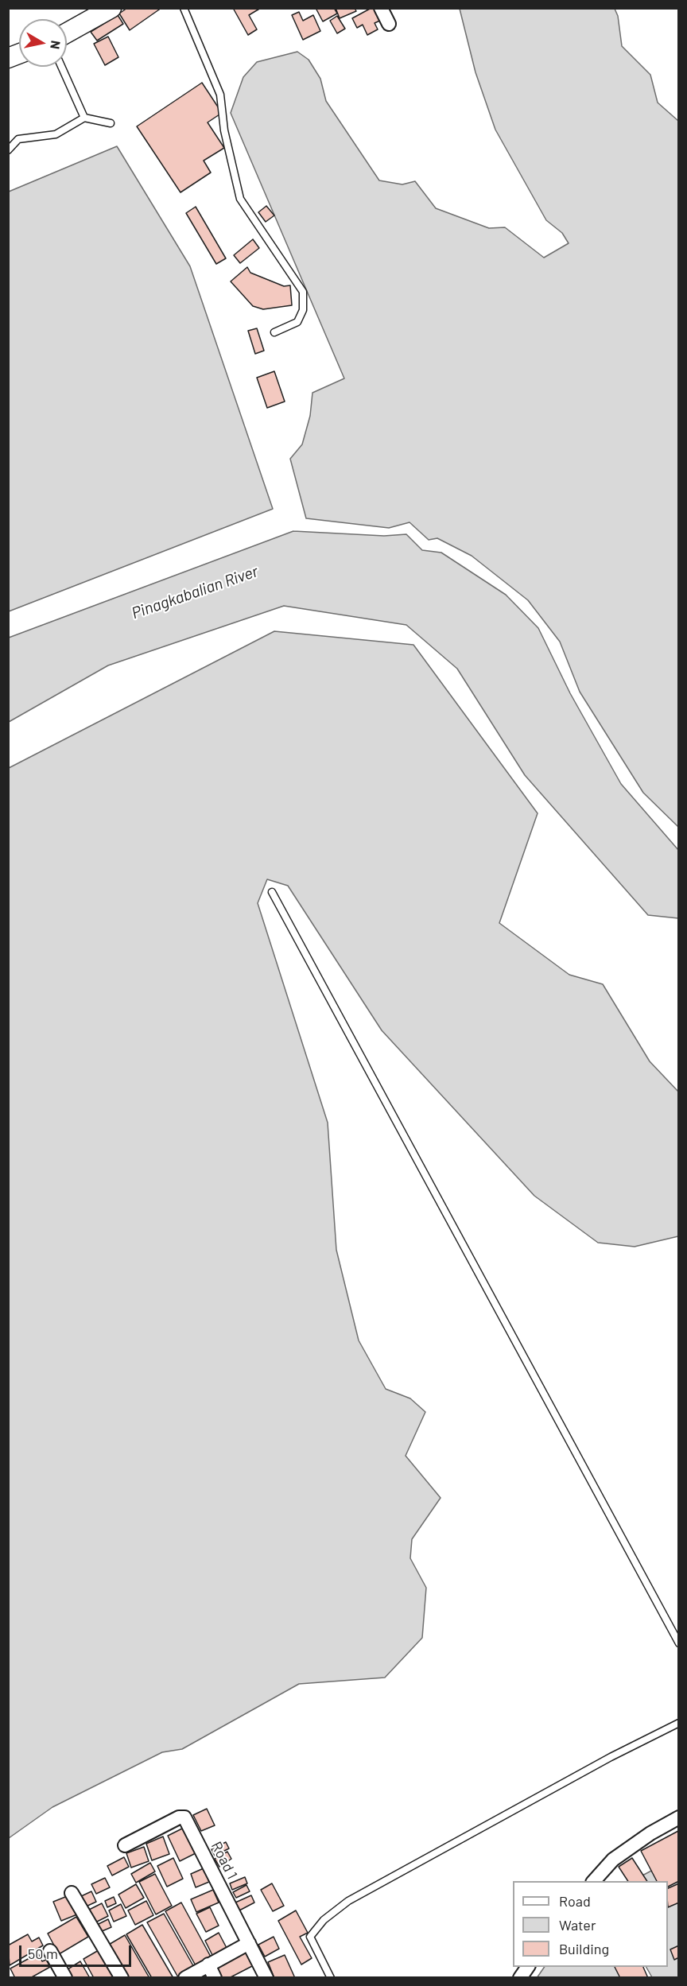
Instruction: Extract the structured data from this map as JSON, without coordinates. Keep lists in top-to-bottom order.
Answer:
{
  "streets": {
    "street": ["Road 1"]
  },
  "water": ["Pinagkabalian River"],
  "legend": ["Road", "Water", "Building"],
  "scale_bar": "50 m",
  "north": "right"
}
